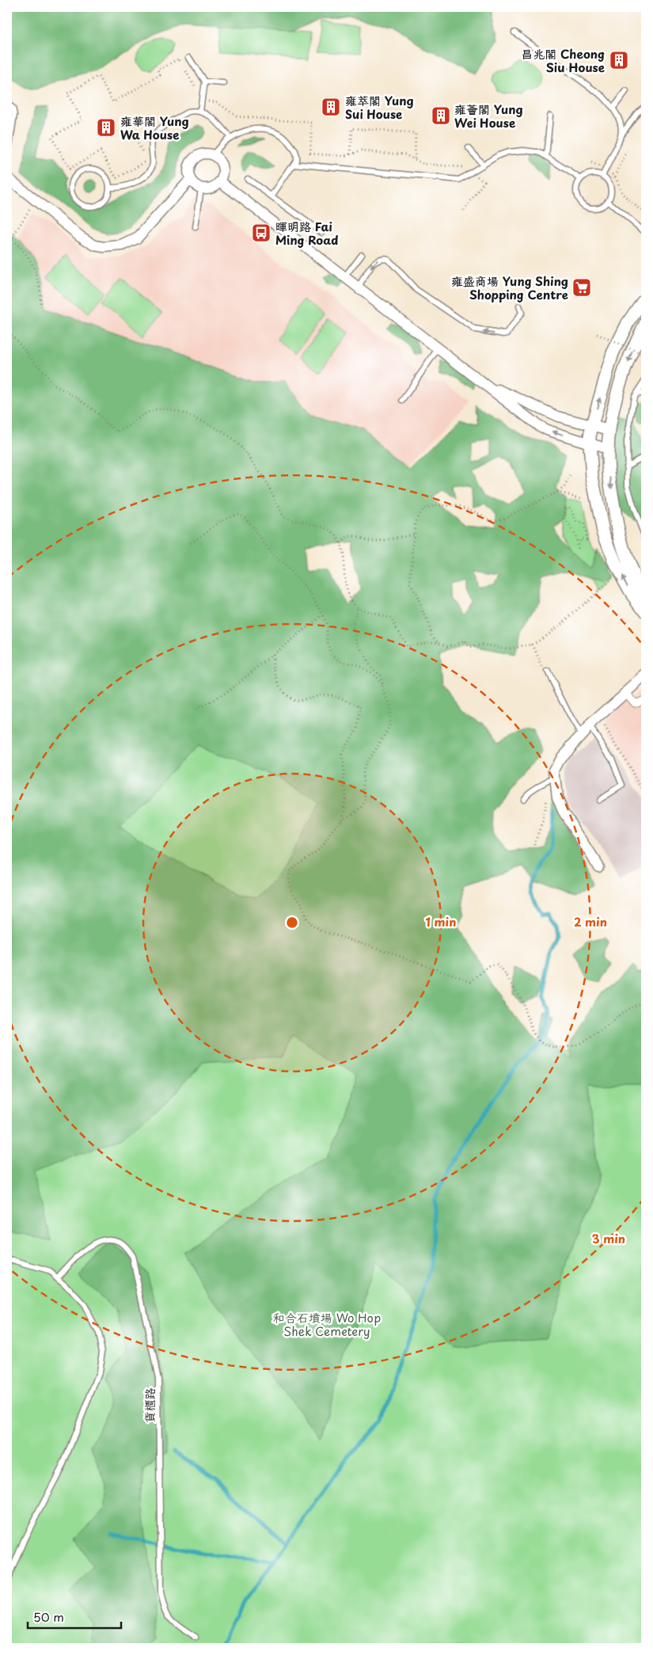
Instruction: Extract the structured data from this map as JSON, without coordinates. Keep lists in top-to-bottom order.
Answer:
{
  "streets": {
    "lane": ["貨櫃路"]
  },
  "parks": ["和合石墳場 Wo Hop Shek Cemetery"],
  "places": {
    "building": [
      "昌兆閣 Cheong Siu House",
      "雍萃閣 Yung Sui House",
      "雍薈閣 Yung Wei House",
      "雍華閣 Yung Wa House"
    ],
    "bus stop": ["暉明路 Fai Ming Road"],
    "supermarket": ["雍盛商場 Yung Shing Shopping Centre"]
  },
  "scale_bar": "50 m",
  "rings": ["1 min", "2 min", "3 min"]
}
